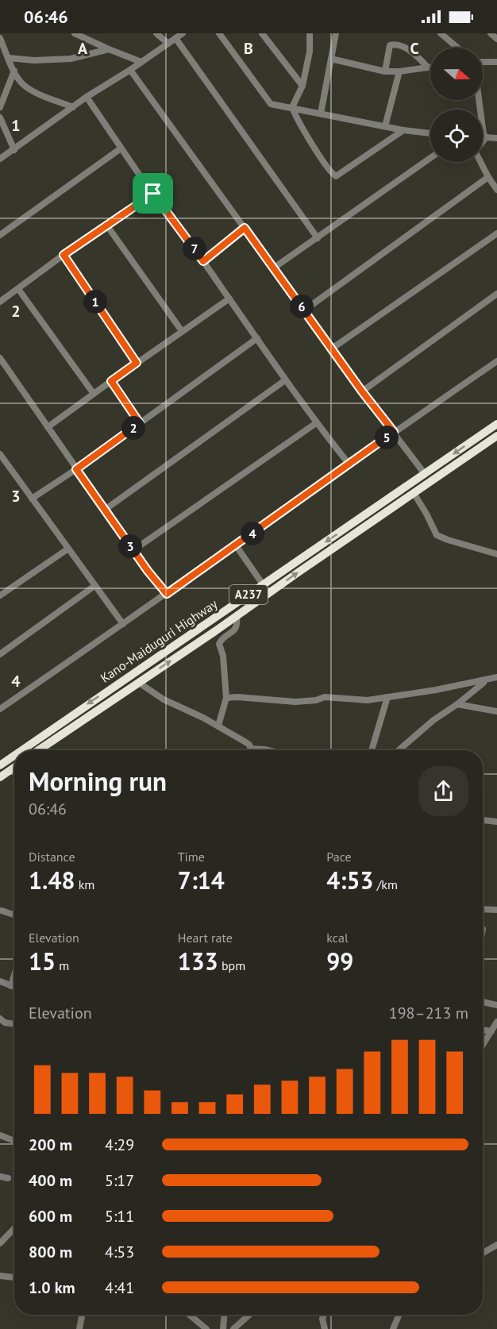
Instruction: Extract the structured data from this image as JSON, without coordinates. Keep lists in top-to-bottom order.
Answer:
{
  "streets": {
    "highway": ["A237", "Kano-Maiduguri Highway"]
  },
  "north": "right",
  "page": {
    "status": "06:46",
    "pins": [
      "7",
      "1",
      "6",
      "2",
      "5",
      "4",
      "3"
    ],
    "heading": ["Morning run", "06:46"],
    "stats": [
      ["Distance", "1.48 km"],
      ["Time", "7:14"],
      ["Pace", "4:53 /km"],
      ["Elevation", "15 m"],
      ["Heart rate", "133 bpm"],
      ["kcal", "99"]
    ],
    "chart": ["Elevation", "198–213 m"],
    "list": [
      {
        "name": "200 m",
        "note": "4:29"
      },
      {
        "name": "400 m",
        "note": "5:17"
      },
      {
        "name": "600 m",
        "note": "5:11"
      },
      {
        "name": "800 m",
        "note": "4:53"
      },
      {
        "name": "1.0 km",
        "note": "4:41"
      }
    ]
  },
  "grid": {
    "columns": ["A", "B", "C"],
    "rows": [
      "1",
      "2",
      "3",
      "4"
    ]
  }
}
